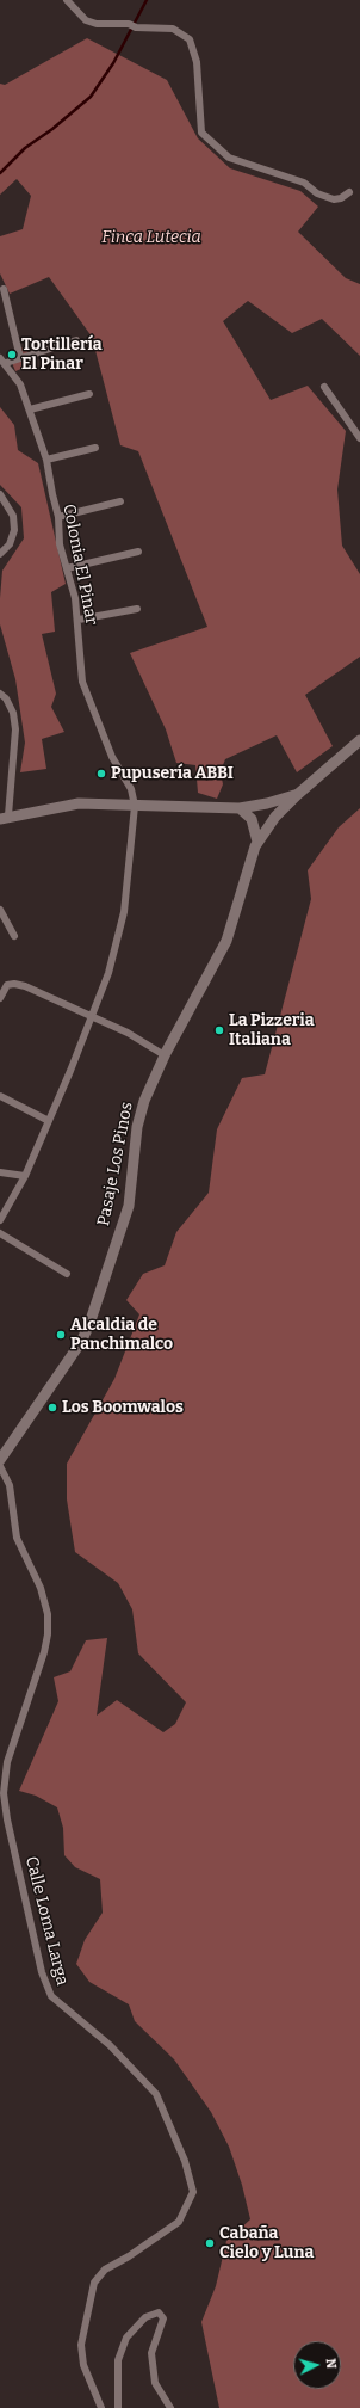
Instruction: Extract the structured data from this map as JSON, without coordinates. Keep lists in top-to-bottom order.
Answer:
{
  "streets": {
    "main road": ["Pasaje Los Pinos"],
    "street": ["Colonia El Pinar", "Calle Loma Larga"]
  },
  "parks": ["Finca Lutecia"],
  "places": [
    "Tortillería El Pinar",
    "Pupusería ABBI",
    "La Pizzeria Italiana",
    "Alcaldia de Panchimalco",
    "Los Boomwalos",
    "Cabaña Cielo y Luna"
  ],
  "north": "right"
}
